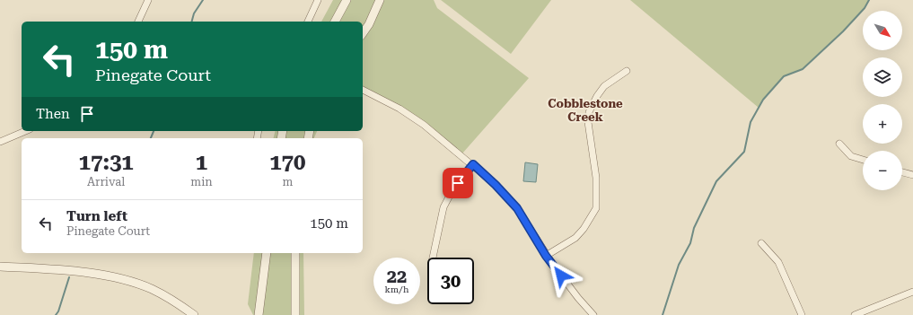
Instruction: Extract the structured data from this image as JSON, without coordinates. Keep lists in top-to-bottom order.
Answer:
{
  "districts": ["Cobblestone Creek"],
  "north": "bottom right",
  "page": {
    "map_buttons": ["+", "−"],
    "turn": ["150 m", "Pinegate Court"],
    "then": "Then",
    "eta": [
      "17:31",
      "Arrival",
      "1",
      "min",
      "170",
      "m"
    ],
    "list": [
      {
        "name": "Turn left",
        "note": "Pinegate Court",
        "value": "150 m"
      }
    ],
    "speed": "22 km/h",
    "limit": "30"
  }
}
